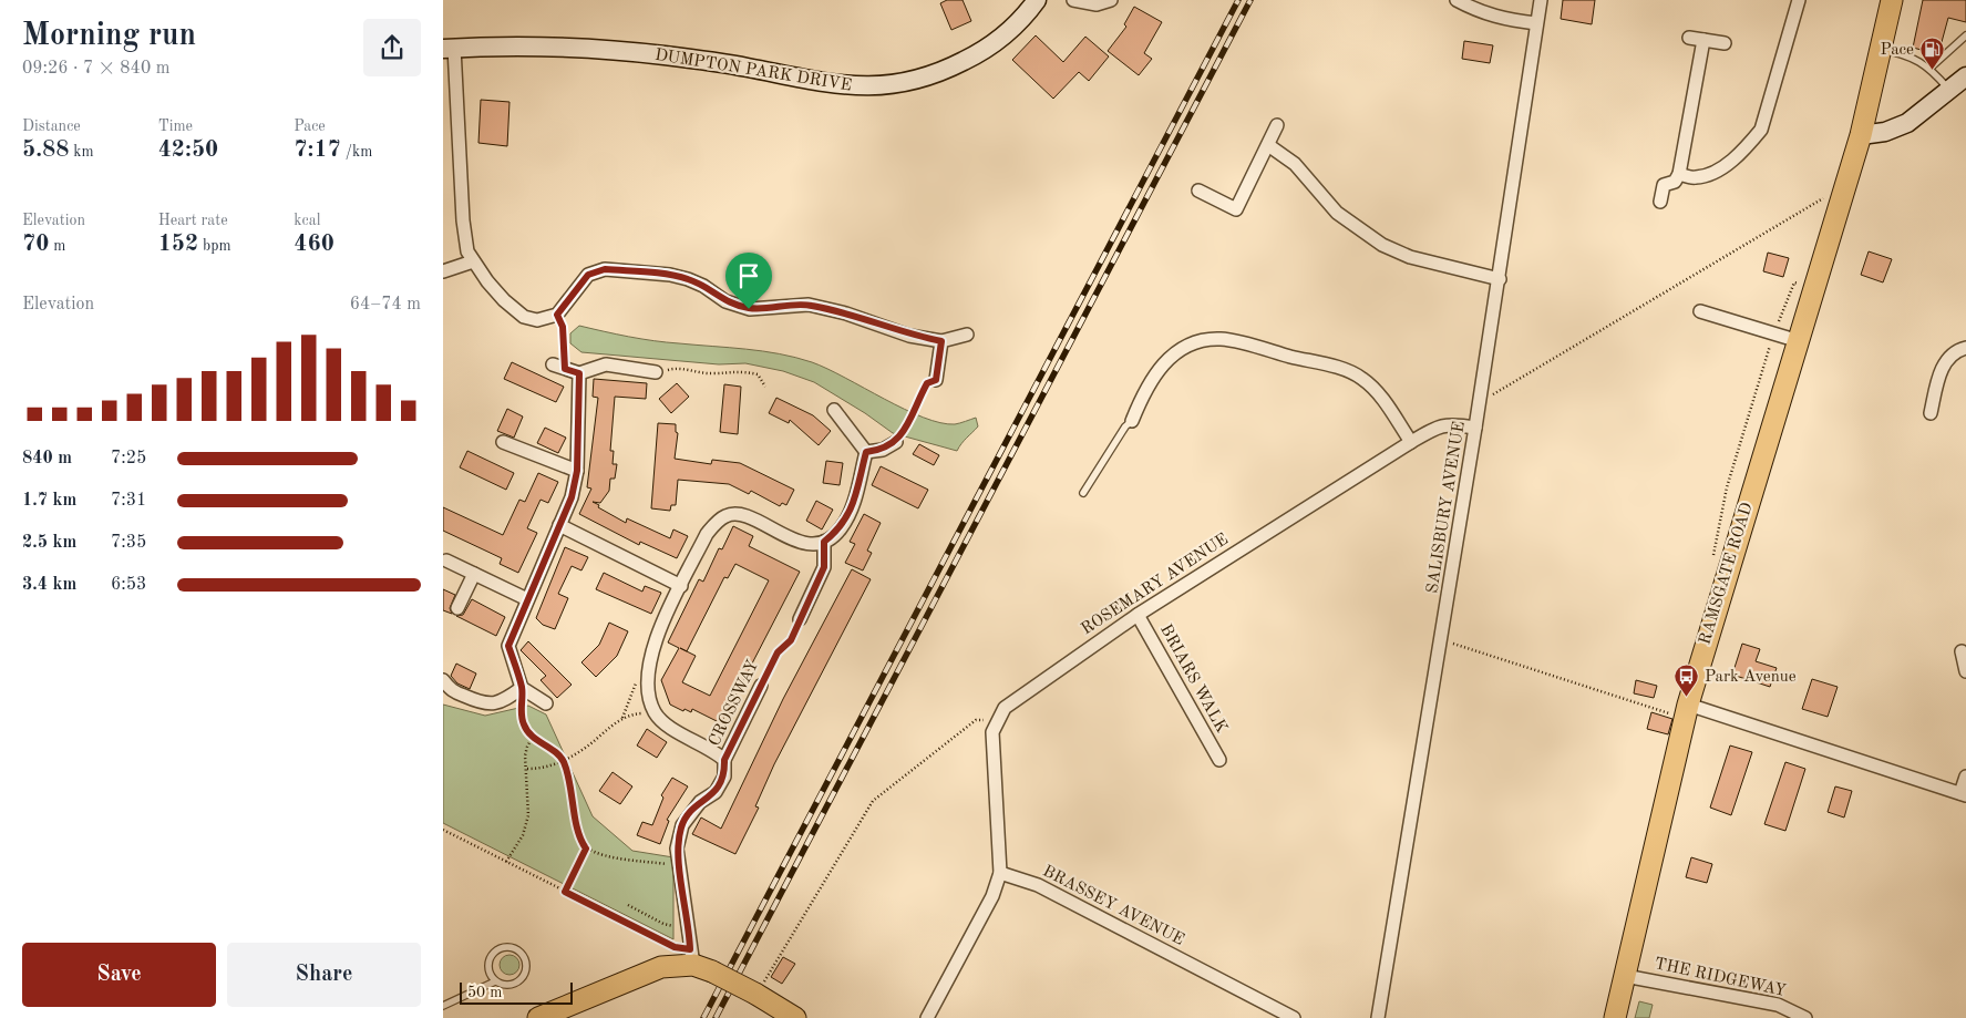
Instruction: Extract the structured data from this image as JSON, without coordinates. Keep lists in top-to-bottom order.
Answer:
{
  "streets": {
    "main road": ["RAMSGATE ROAD"],
    "street": [
      "DUMPTON PARK DRIVE",
      "SALISBURY AVENUE",
      "ROSEMARY AVENUE",
      "BRIARS WALK",
      "CROSSWAY",
      "BRASSEY AVENUE",
      "THE RIDGEWAY"
    ]
  },
  "crossings": [
    ["SALISBURY AVENUE", "ROSEMARY AVENUE"],
    ["RAMSGATE ROAD", "THE RIDGEWAY"],
    ["ROSEMARY AVENUE", "BRIARS WALK"]
  ],
  "places": {
    "fuel station": ["Pace"],
    "bus stop": ["Park Avenue"]
  },
  "scale_bar": "50 m",
  "page": {
    "heading": ["Morning run", "09:26 · 7 × 840 m"],
    "stats": [
      ["Distance", "5.88 km"],
      ["Time", "42:50"],
      ["Pace", "7:17 /km"],
      ["Elevation", "70 m"],
      ["Heart rate", "152 bpm"],
      ["kcal", "460"]
    ],
    "chart": ["Elevation", "64–74 m"],
    "list": [
      {
        "name": "840 m",
        "note": "7:25"
      },
      {
        "name": "1.7 km",
        "note": "7:31"
      },
      {
        "name": "2.5 km",
        "note": "7:35"
      },
      {
        "name": "3.4 km",
        "note": "6:53"
      }
    ],
    "buttons": ["Save", "Share"],
    "scale": "50 m"
  }
}
